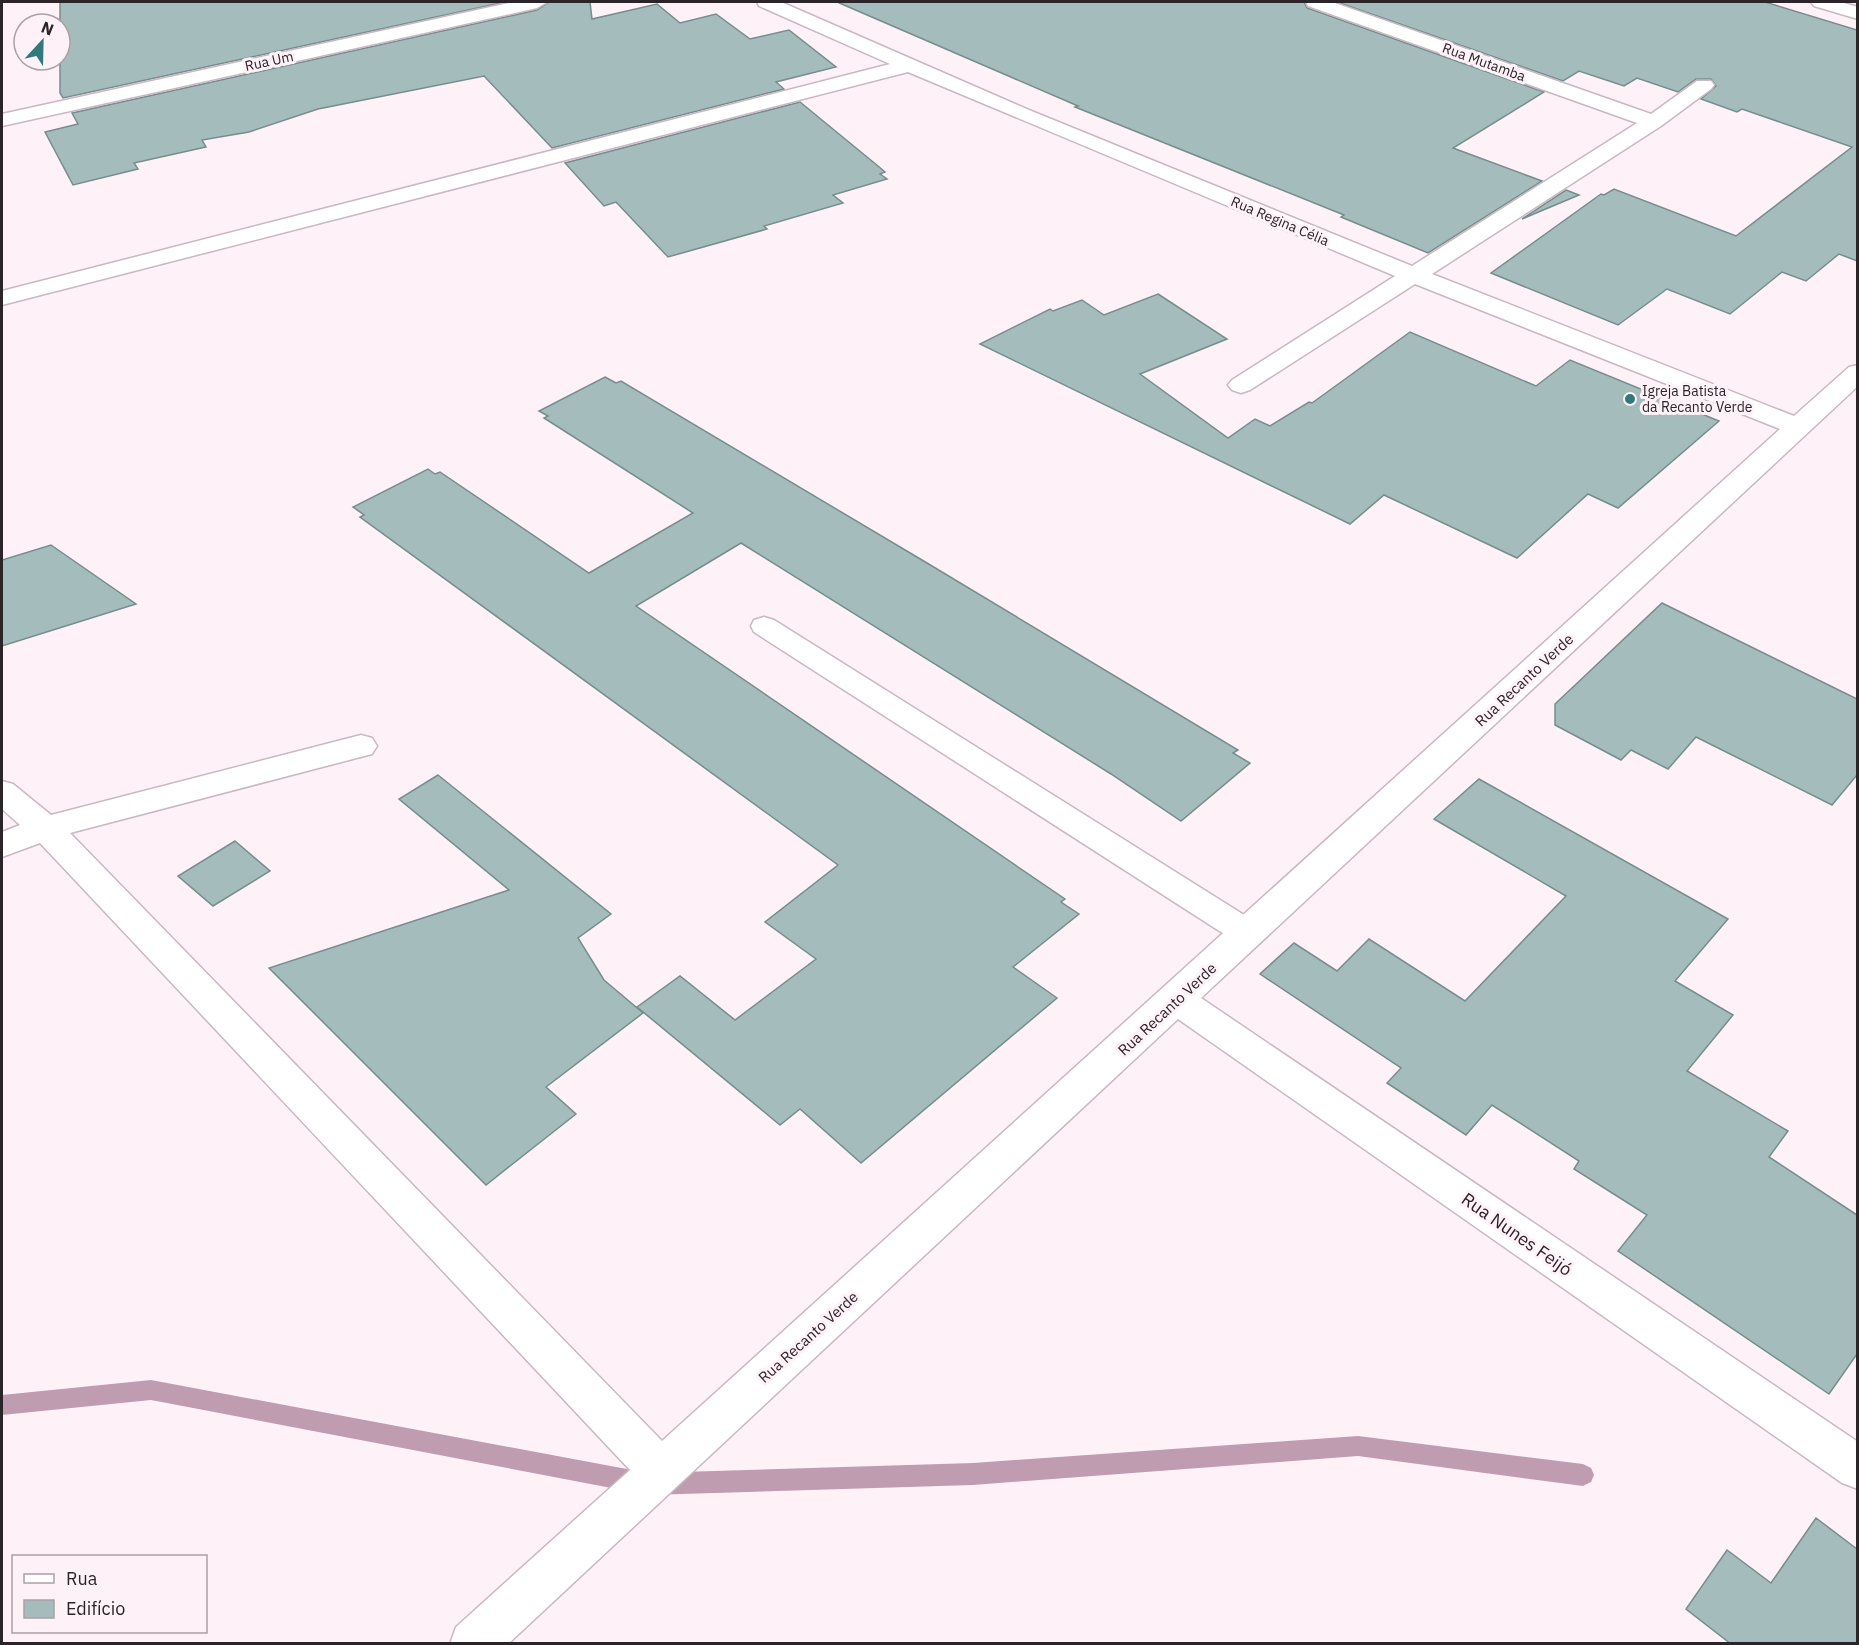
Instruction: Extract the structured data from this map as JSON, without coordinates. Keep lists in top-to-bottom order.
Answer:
{
  "streets": {
    "street": [
      "Rua Um",
      "Rua Mutamba",
      "Rua Regina Célia",
      "Rua Recanto Verde",
      "Rua Nunes Feijó"
    ]
  },
  "crossings": [
    ["Rua Regina Célia", "Rua Recanto Verde"],
    ["Rua Recanto Verde", "Rua Nunes Feijó"]
  ],
  "places": ["Igreja Batista da Recanto Verde"],
  "legend": ["Rua", "Edifício"],
  "north": "top"
}
